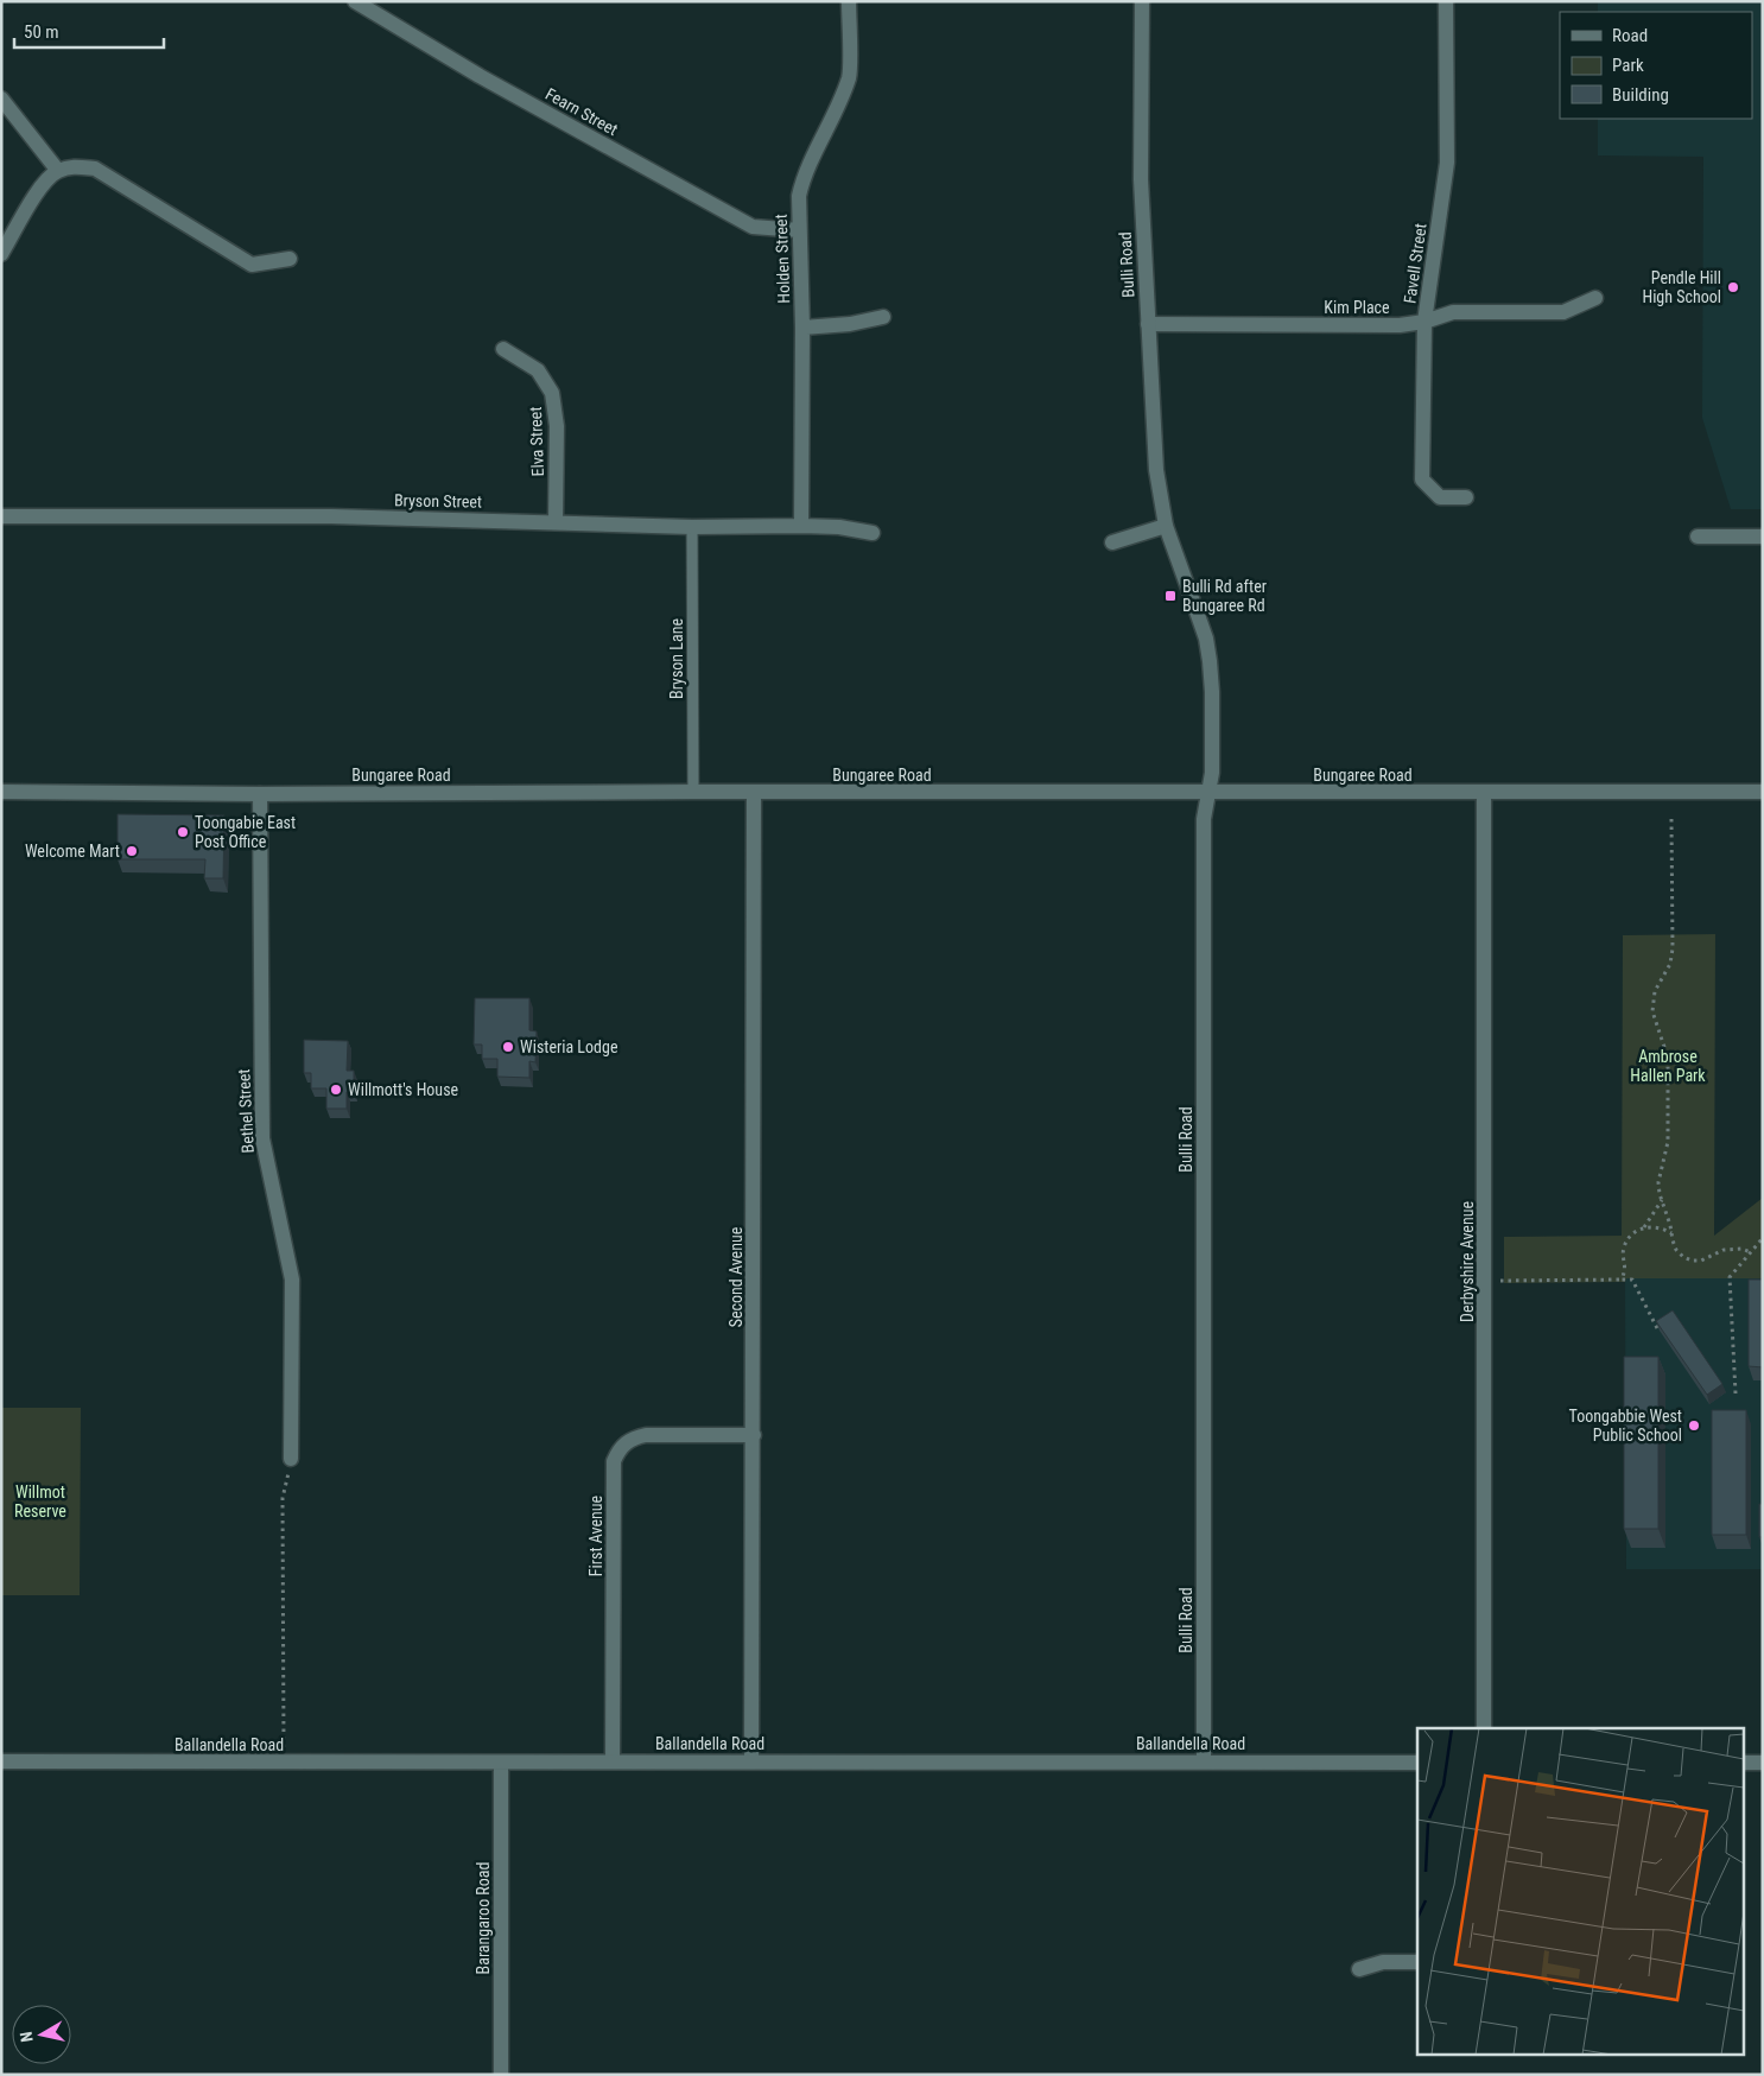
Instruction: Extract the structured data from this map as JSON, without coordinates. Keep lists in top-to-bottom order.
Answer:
{
  "streets": {
    "street": [
      "Fearn Street",
      "Holden Street",
      "Favell Street",
      "Bulli Road",
      "Kim Place",
      "Elva Street",
      "Bryson Street",
      "Bungaree Road",
      "Bethel Street",
      "Derbyshire Avenue",
      "Second Avenue",
      "First Avenue",
      "Ballandella Road",
      "Barangaroo Road"
    ],
    "lane": ["Bryson Lane"]
  },
  "crossings": [
    ["Fearn Street", "Holden Street"],
    ["Holden Street", "Bryson Street"],
    ["Favell Street", "Kim Place"],
    ["Bulli Road", "Kim Place"],
    ["Bulli Road", "Bungaree Road"],
    ["Bulli Road", "Ballandella Road"],
    ["Elva Street", "Bryson Street"],
    ["Bryson Street", "Bryson Lane"],
    ["Bryson Lane", "Bungaree Road"],
    ["Bungaree Road", "Bethel Street"],
    ["Bungaree Road", "Derbyshire Avenue"],
    ["Bungaree Road", "Second Avenue"],
    ["Second Avenue", "First Avenue"],
    ["Second Avenue", "Ballandella Road"],
    ["First Avenue", "Ballandella Road"],
    ["Ballandella Road", "Barangaroo Road"]
  ],
  "parks": ["Ambrose Hallen Park", "Willmot Reserve"],
  "places": {
    "other": [
      "Pendle Hill High School",
      "Toongabie East Post Office",
      "Welcome Mart",
      "Wisteria Lodge",
      "Willmott's House",
      "Toongabbie West Public School"
    ],
    "transit": ["Bulli Rd after Bungaree Rd"]
  },
  "legend": ["Road", "Park", "Building"],
  "scale_bar": "50 m",
  "north": "left"
}
